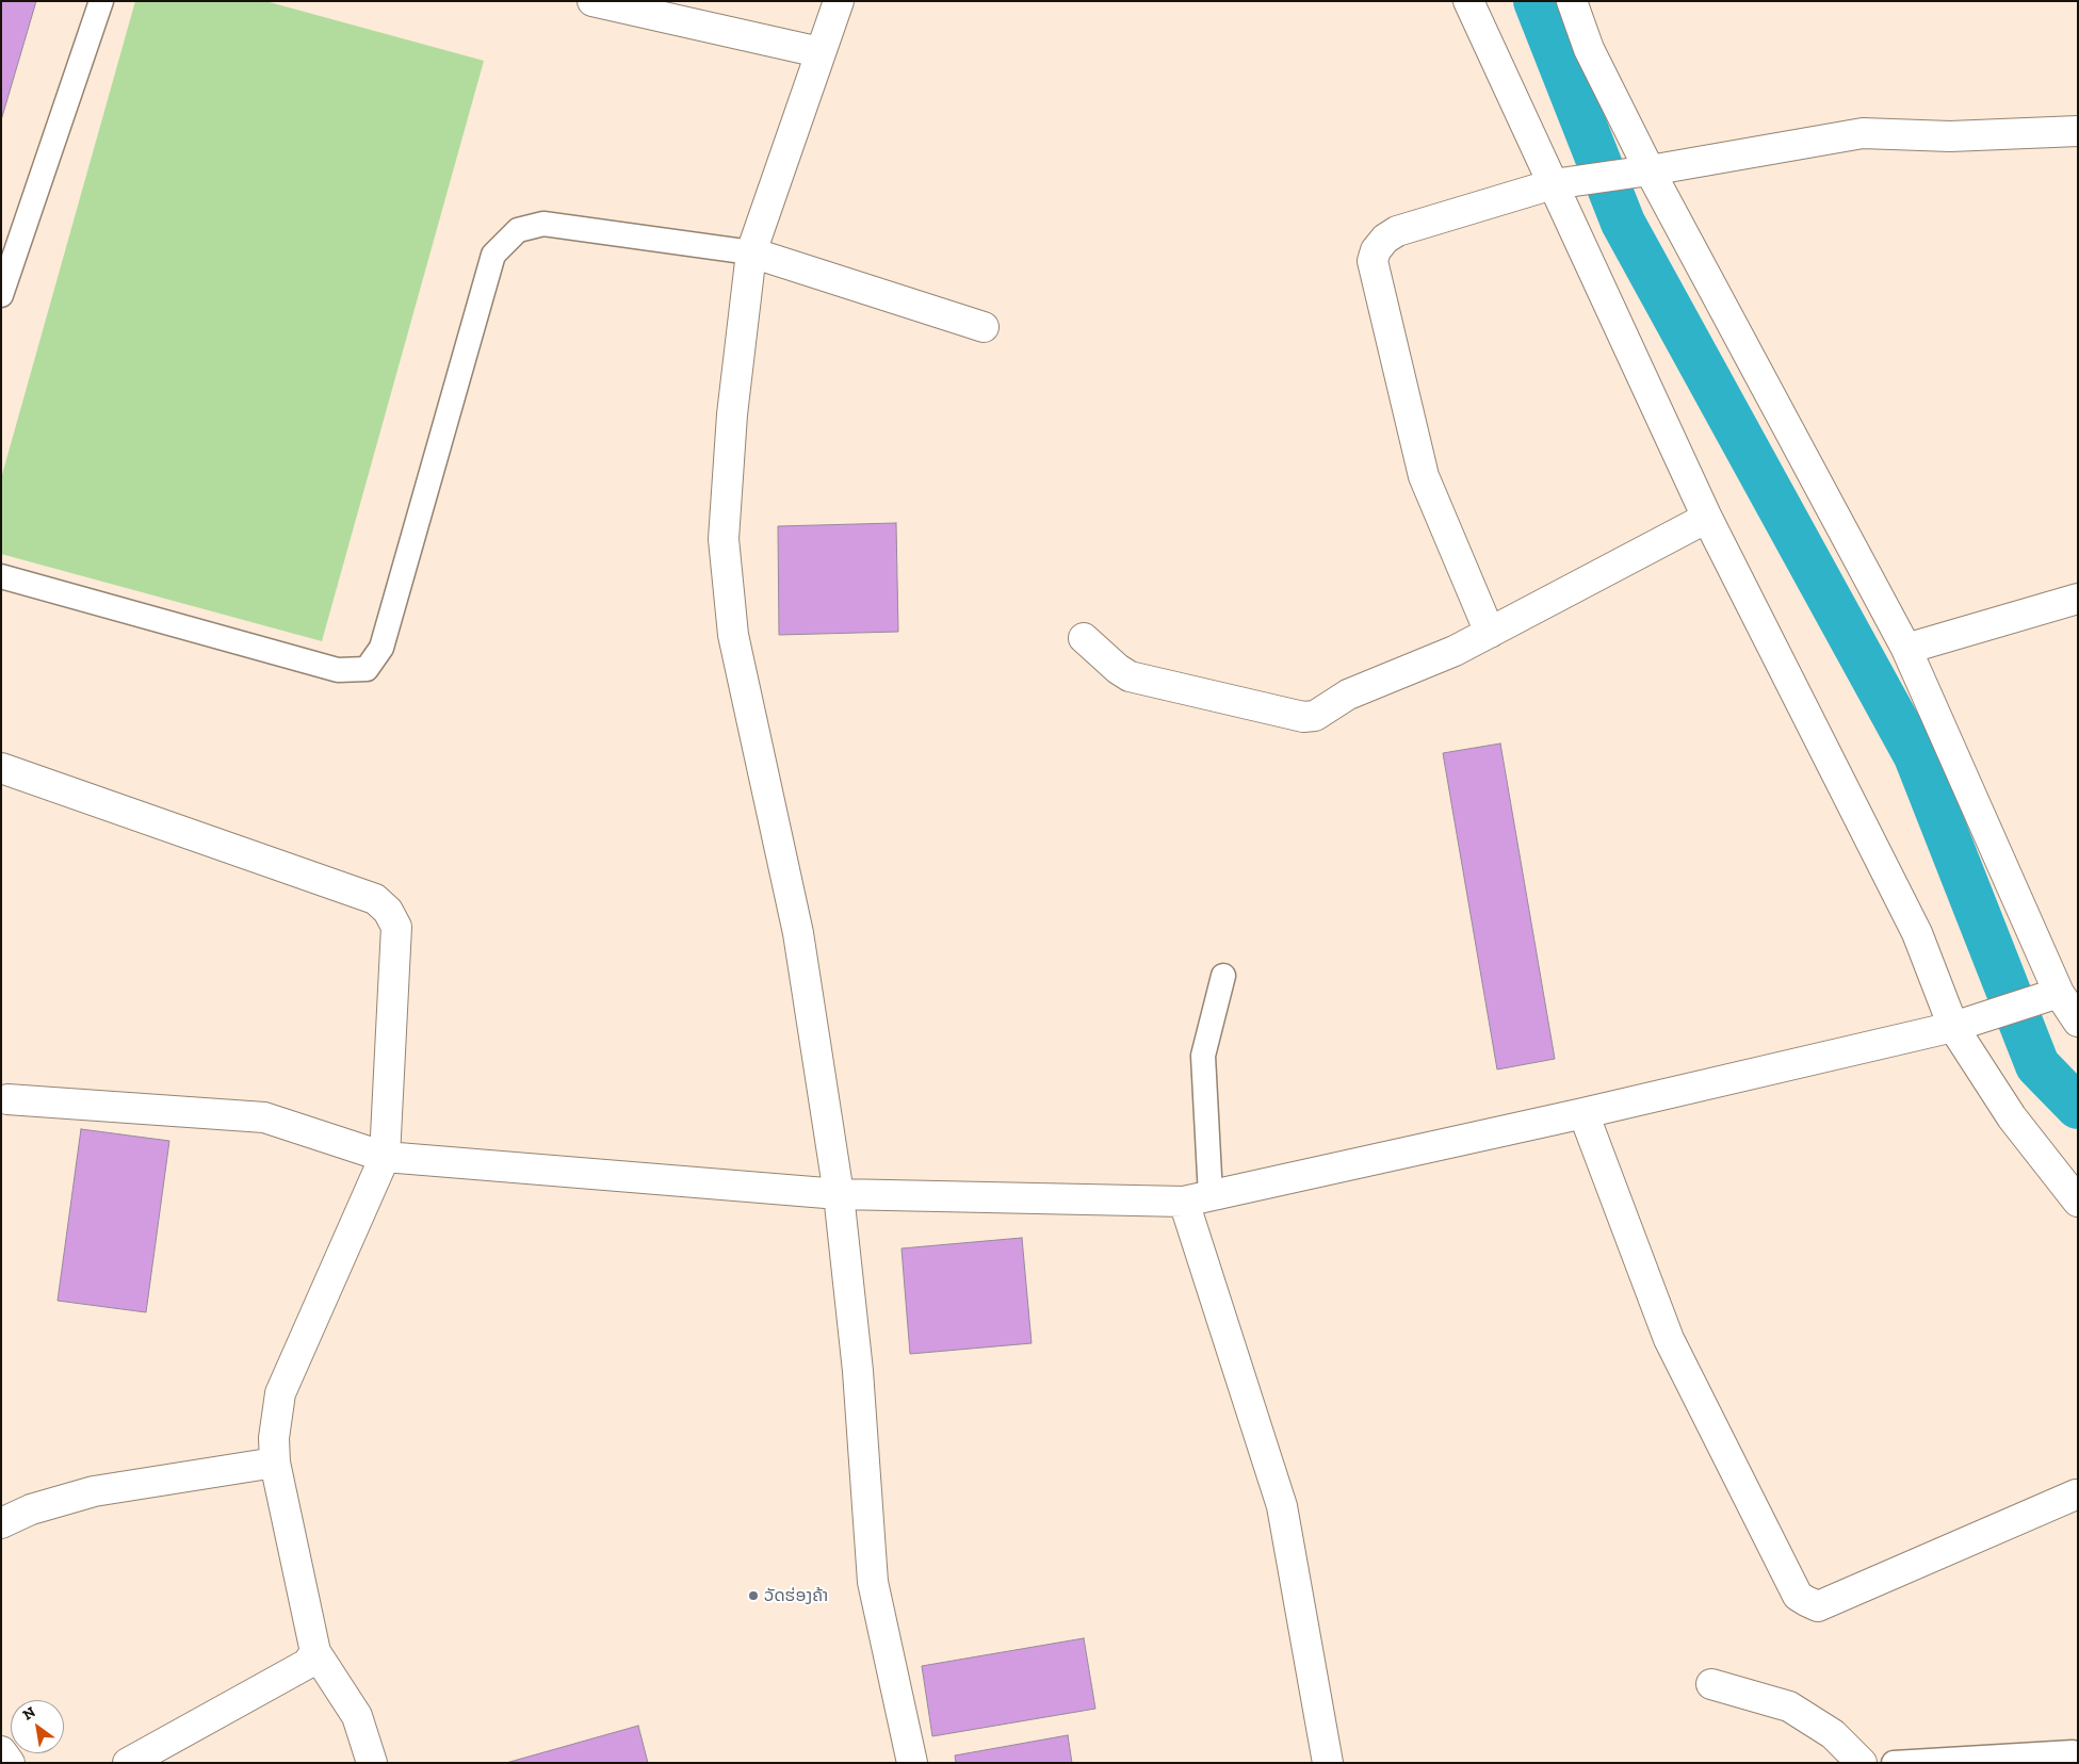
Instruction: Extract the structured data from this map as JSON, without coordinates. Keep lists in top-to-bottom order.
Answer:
{
  "places": ["ວັດຮ່ອງຄ້າ"],
  "north": "top left"
}
